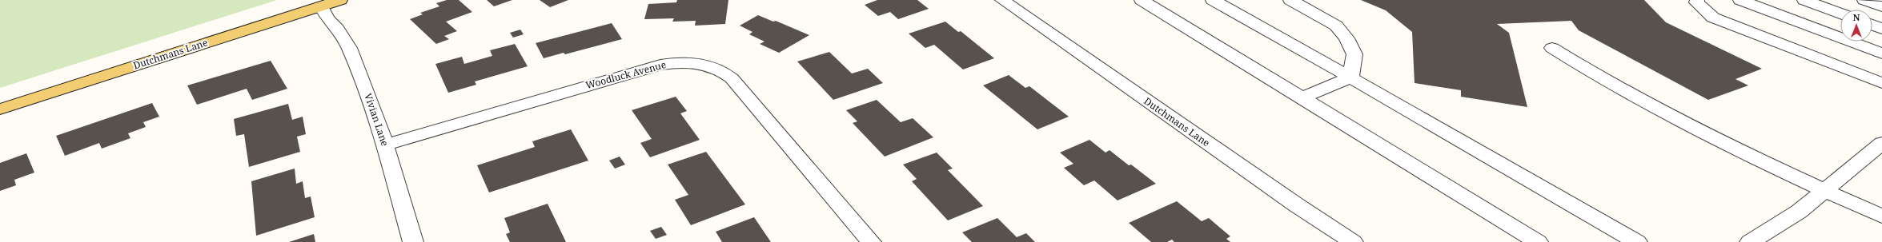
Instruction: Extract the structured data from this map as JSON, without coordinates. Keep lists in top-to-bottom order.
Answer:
{
  "streets": {
    "main road": ["Dutchmans Lane"],
    "street": ["Woodluck Avenue", "Vivian Lane"]
  },
  "crossings": [
    ["Dutchmans Lane", "Vivian Lane"],
    ["Woodluck Avenue", "Vivian Lane"]
  ],
  "north": "top"
}
